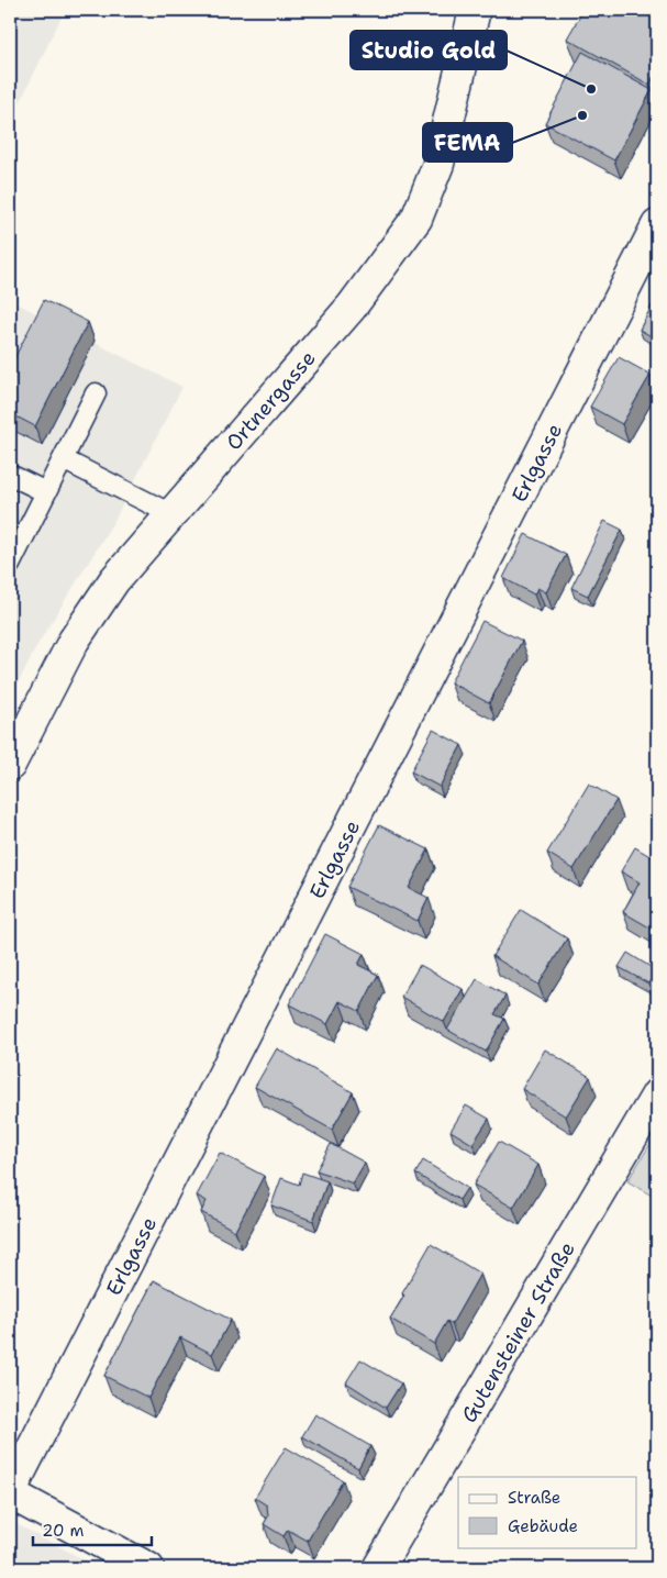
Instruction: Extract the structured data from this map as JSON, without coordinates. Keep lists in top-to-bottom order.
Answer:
{
  "streets": {
    "street": ["Ortnergasse", "Erlgasse", "Gutensteiner Straße"]
  },
  "places": ["Studio Gold", "FEMA"],
  "legend": ["Straße", "Gebäude"],
  "scale_bar": "20 m"
}
